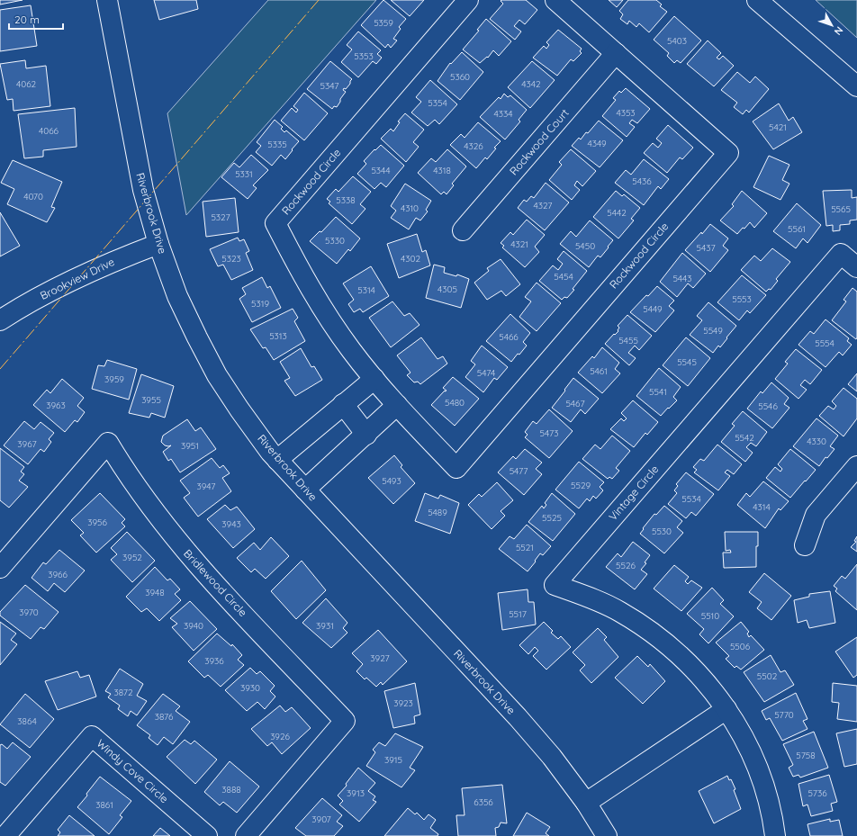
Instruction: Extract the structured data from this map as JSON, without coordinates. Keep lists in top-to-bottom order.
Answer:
{
  "streets": {
    "street": [
      "Rockwood Court",
      "Rockwood Circle",
      "Riverbrook Drive",
      "Brookview Drive",
      "Vintage Circle",
      "Bridlewood Circle",
      "Windy Cove Circle"
    ]
  },
  "crossings": [
    ["Rockwood Court", "Rockwood Circle"],
    ["Riverbrook Drive", "Brookview Drive"]
  ],
  "house_numbers": [
    "5359",
    "5403",
    "5353",
    "5360",
    "4062",
    "4342",
    "5347",
    "5354",
    "4353",
    "4334",
    "5421",
    "4066",
    "4349",
    "5335",
    "4326",
    "5344",
    "4318",
    "5331",
    "5436",
    "4070",
    "5338",
    "4327",
    "4310",
    "5565",
    "5442",
    "5327",
    "5561",
    "5330",
    "4321",
    "5450",
    "5437",
    "5323",
    "4302",
    "5454",
    "5443",
    "4305",
    "5314",
    "5553",
    "5319",
    "5449",
    "5549",
    "5313",
    "5466",
    "5455",
    "5554",
    "5545",
    "5461",
    "5474",
    "3959",
    "5541",
    "3955",
    "5480",
    "5467",
    "3963",
    "5546",
    "5473",
    "5542",
    "4330",
    "3967",
    "3951",
    "5477",
    "5493",
    "5529",
    "3947",
    "5534",
    "4314",
    "5489",
    "5525",
    "3956",
    "3943",
    "5530",
    "5521",
    "3952",
    "5526",
    "3966",
    "3948",
    "3970",
    "5517",
    "5510",
    "3940",
    "3931",
    "5506",
    "3927",
    "3936",
    "5502",
    "3930",
    "3872",
    "3923",
    "5770",
    "3876",
    "3864",
    "3926",
    "5758",
    "3915",
    "3888",
    "3913",
    "5736",
    "6356",
    "3861",
    "3907"
  ],
  "scale_bar": "20 m",
  "north": "bottom right"
}
